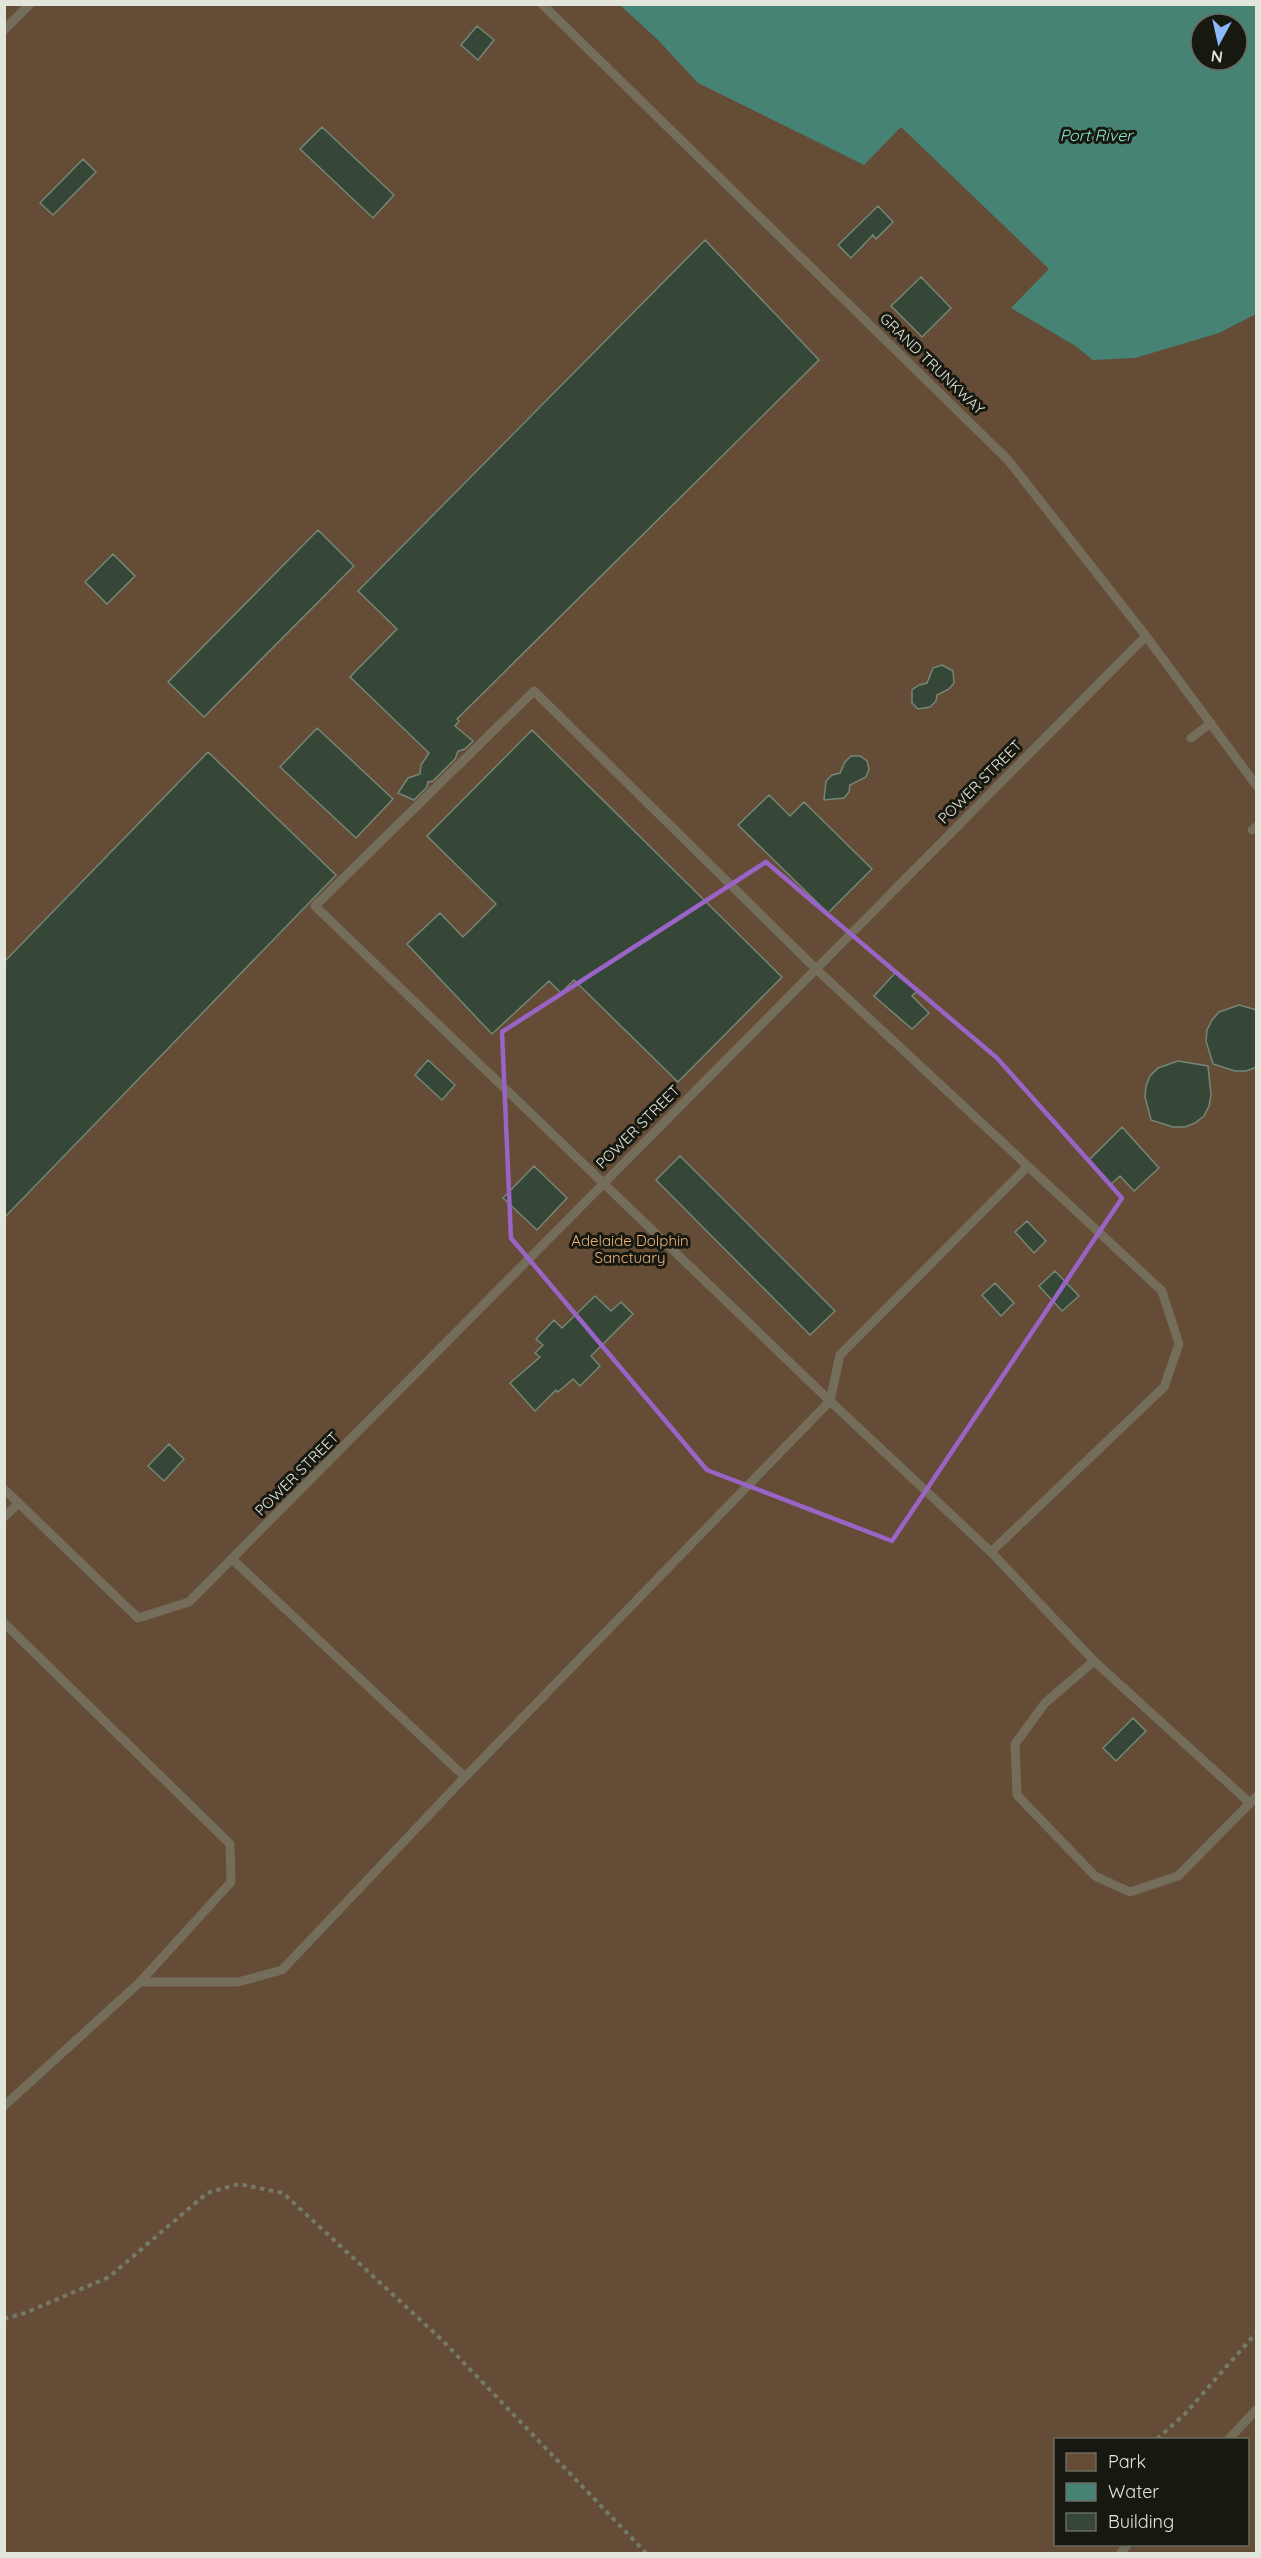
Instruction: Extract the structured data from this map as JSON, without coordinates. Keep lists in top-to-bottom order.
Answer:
{
  "streets": {
    "lane": ["GRAND TRUNKWAY", "POWER STREET"]
  },
  "crossings": [
    ["GRAND TRUNKWAY", "POWER STREET"]
  ],
  "water": ["Port River"],
  "parks": ["Adelaide Dolphin Sanctuary"],
  "legend": ["Park", "Water", "Building"],
  "north": "bottom"
}
